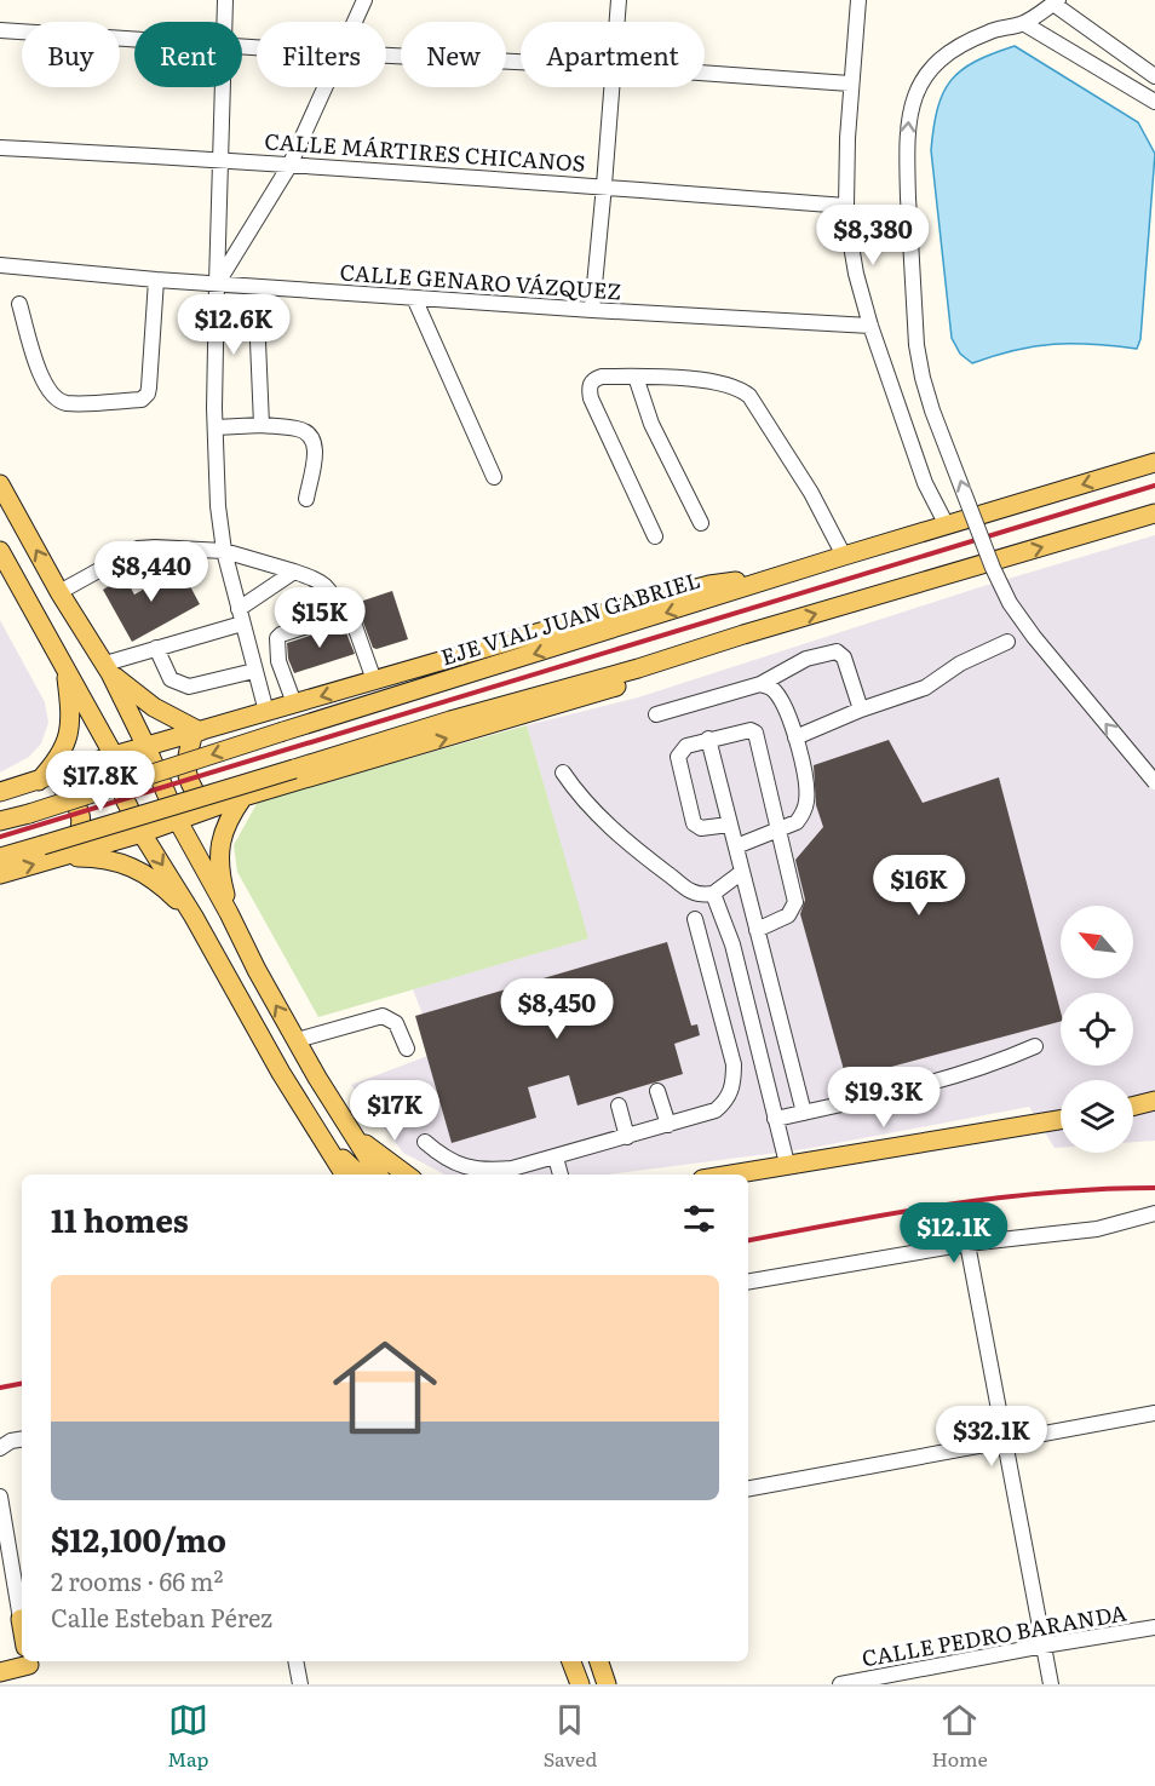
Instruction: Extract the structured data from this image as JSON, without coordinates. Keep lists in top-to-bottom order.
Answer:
{
  "streets": {
    "main road": ["EJE VIAL JUAN GABRIEL"],
    "street": ["CALLE MÁRTIRES CHICANOS", "CALLE GENARO VÁZQUEZ", "CALLE PEDRO BARANDA"]
  },
  "north": "top left",
  "page": {
    "chip": [
      "Buy",
      "Rent",
      "Filters",
      "New",
      "Apartment"
    ],
    "price": [
      "$8,380",
      "$12.6K",
      "$8,440",
      "$15K",
      "$17.8K",
      "$16K",
      "$8,450",
      "$19.3K",
      "$17K",
      "$12.1K",
      "$32.1K"
    ],
    "heading": "11 homes",
    "list": [
      {
        "name": "$12,100/mo",
        "note": "2 rooms · 66 m² · Calle Esteban Pérez"
      }
    ],
    "tabs": ["Map", "Saved", "Home"]
  }
}
